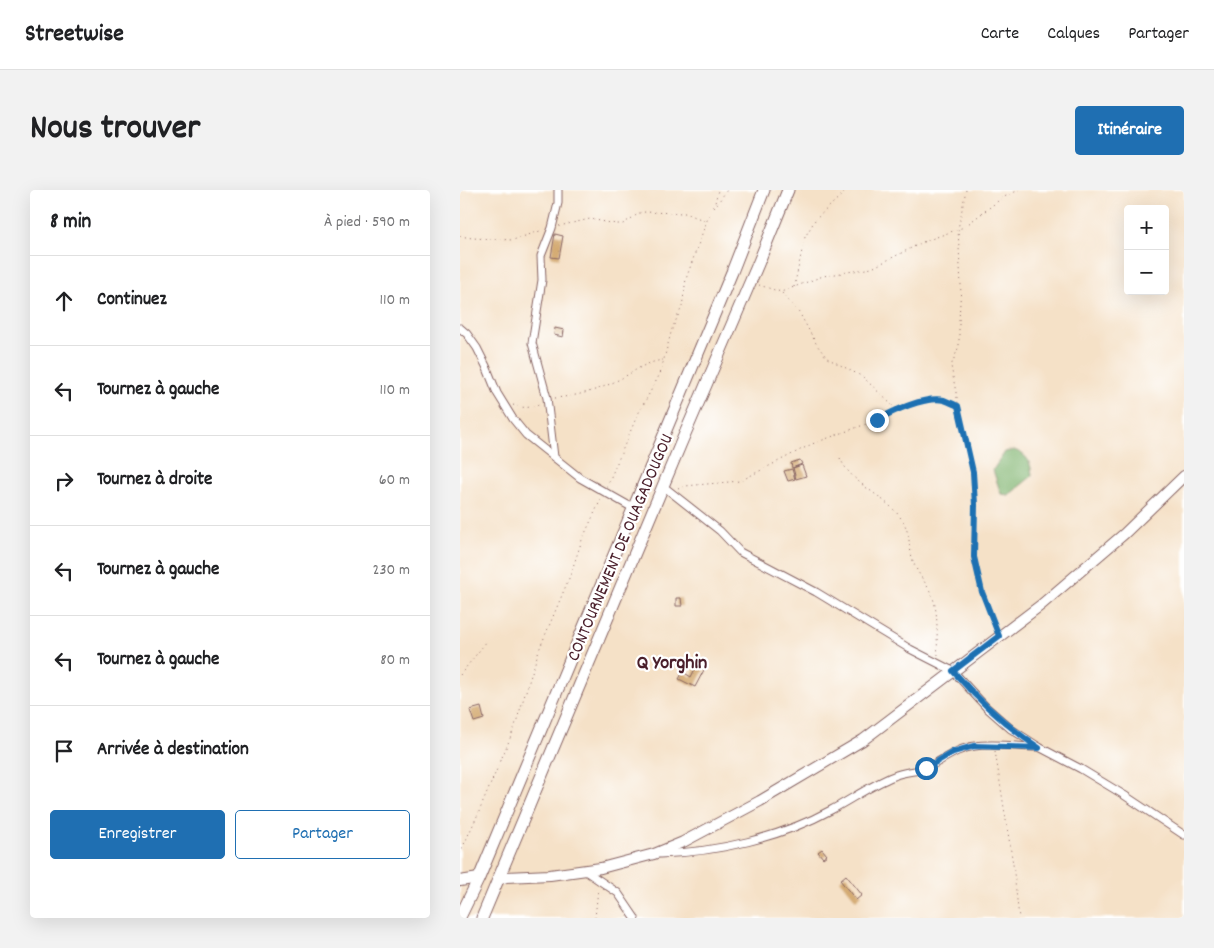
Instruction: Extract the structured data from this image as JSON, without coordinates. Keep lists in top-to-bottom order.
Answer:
{
  "streets": {
    "highway": ["CONTOURNEMENT DE OUAGADOUGOU"]
  },
  "districts": ["Q Yorghin"],
  "page": {
    "header": "Streetwise",
    "nav": ["Carte", "Calques", "Partager"],
    "title": "Nous trouver",
    "buttons": [
      "Itinéraire",
      ["Enregistrer", "Partager"]
    ],
    "heading": ["8 min", "À pied · 590 m"],
    "map_buttons": ["+", "−"],
    "list": [
      ["Continuez", "110 m"],
      ["Tournez à gauche", "110 m"],
      ["Tournez à droite", "60 m"],
      ["Tournez à gauche", "230 m"],
      ["Tournez à gauche", "80 m"],
      "Arrivée à destination"
    ]
  }
}
